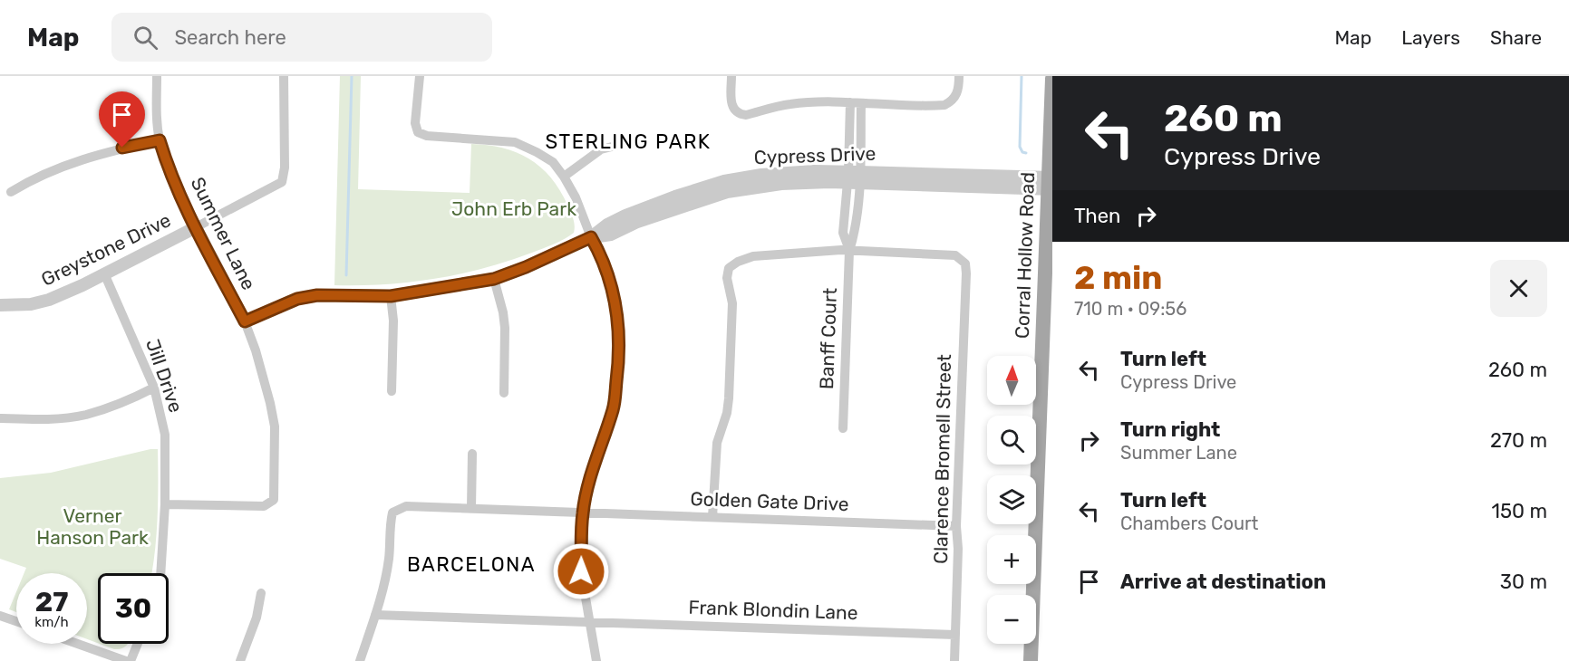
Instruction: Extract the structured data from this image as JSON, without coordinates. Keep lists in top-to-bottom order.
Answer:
{
  "streets": {
    "main road": ["Corral Hollow Road"],
    "street": [
      "Cypress Drive",
      "Summer Lane",
      "Greystone Drive",
      "Banff Court",
      "Jill Drive",
      "Clarence Bromell Street",
      "Golden Gate Drive",
      "Frank Blondin Lane"
    ]
  },
  "crossings": [
    ["Cypress Drive", "Summer Lane"],
    ["Cypress Drive", "Corral Hollow Road"],
    ["Cypress Drive", "Banff Court"],
    ["Summer Lane", "Greystone Drive"],
    ["Summer Lane", "Jill Drive"],
    ["Greystone Drive", "Jill Drive"],
    ["Banff Court", "Clarence Bromell Street"],
    ["Clarence Bromell Street", "Golden Gate Drive"],
    ["Clarence Bromell Street", "Frank Blondin Lane"],
    ["Golden Gate Drive", "Frank Blondin Lane"]
  ],
  "districts": ["STERLING PARK", "BARCELONA"],
  "parks": ["John Erb Park", "Verner Hanson Park"],
  "north": "top",
  "page": {
    "header": "Map",
    "search": "Search here",
    "nav": ["Map", "Layers", "Share"],
    "turn": ["260 m", "Cypress Drive"],
    "then": "Then",
    "heading": ["2 min", "710 m · 09:56"],
    "list": [
      {
        "name": "Turn left",
        "note": "Cypress Drive",
        "value": "260 m"
      },
      {
        "name": "Turn right",
        "note": "Summer Lane",
        "value": "270 m"
      },
      {
        "name": "Turn left",
        "note": "Chambers Court",
        "value": "150 m"
      },
      {
        "name": "Arrive at destination",
        "value": "30 m"
      }
    ],
    "map_buttons": ["+", "−"],
    "speed": "27 km/h",
    "limit": "30"
  }
}
